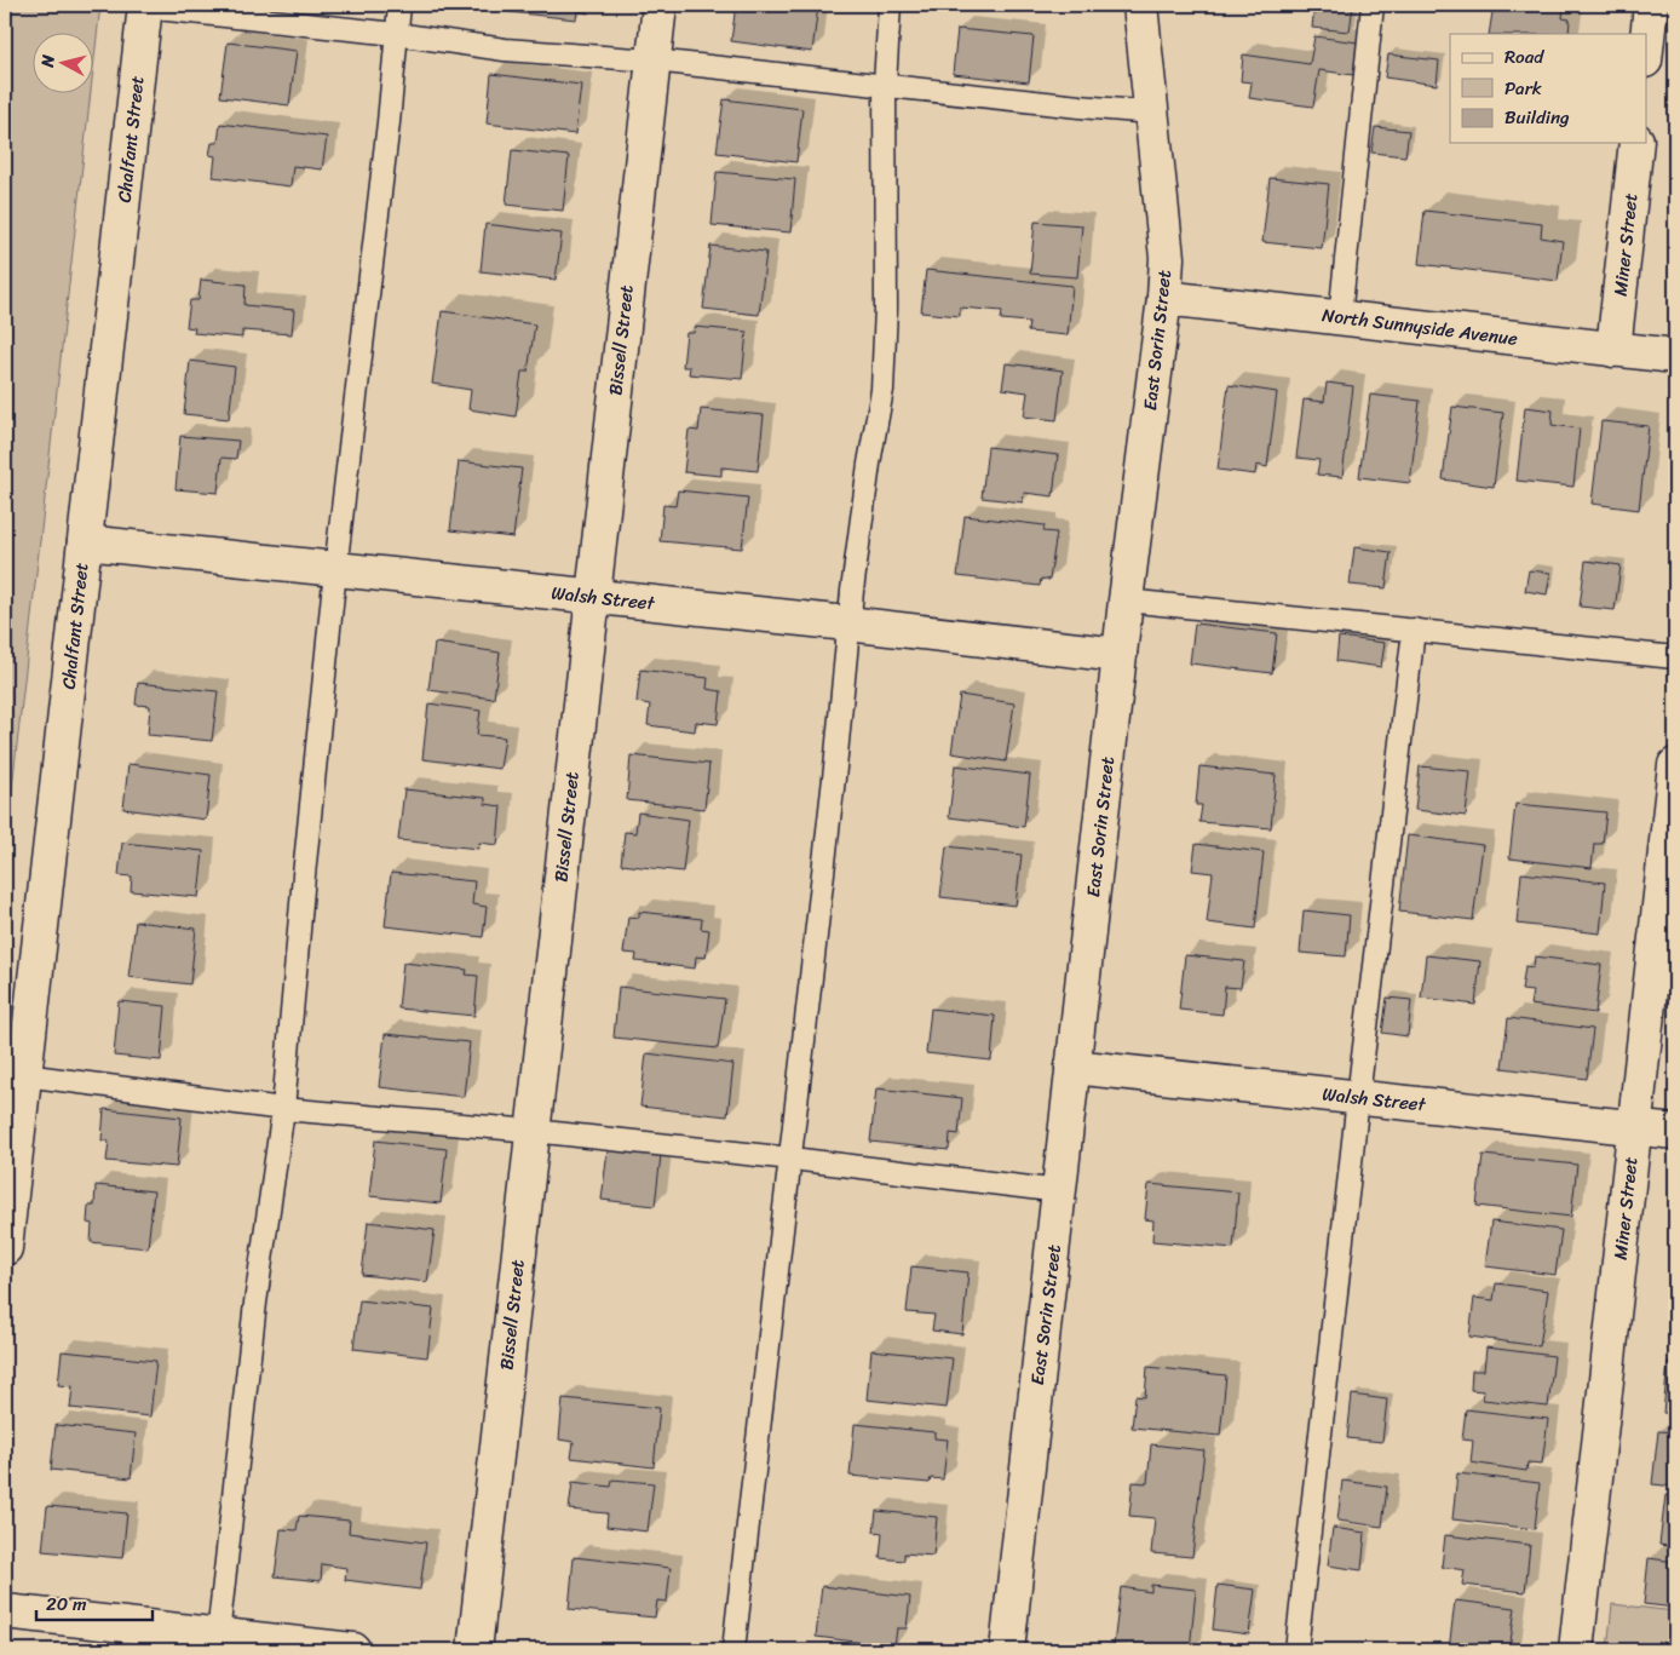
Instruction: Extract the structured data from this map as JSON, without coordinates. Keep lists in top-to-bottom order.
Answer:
{
  "streets": {
    "street": [
      "Chalfant Street",
      "Miner Street",
      "North Sunnyside Avenue",
      "Bissell Street",
      "East Sorin Street",
      "Walsh Street"
    ]
  },
  "crossings": [
    ["Chalfant Street", "Walsh Street"],
    ["Miner Street", "North Sunnyside Avenue"],
    ["Miner Street", "Walsh Street"],
    ["North Sunnyside Avenue", "East Sorin Street"],
    ["Bissell Street", "Walsh Street"],
    ["East Sorin Street", "Walsh Street"]
  ],
  "legend": ["Road", "Park", "Building"],
  "scale_bar": "20 m",
  "north": "left"
}
